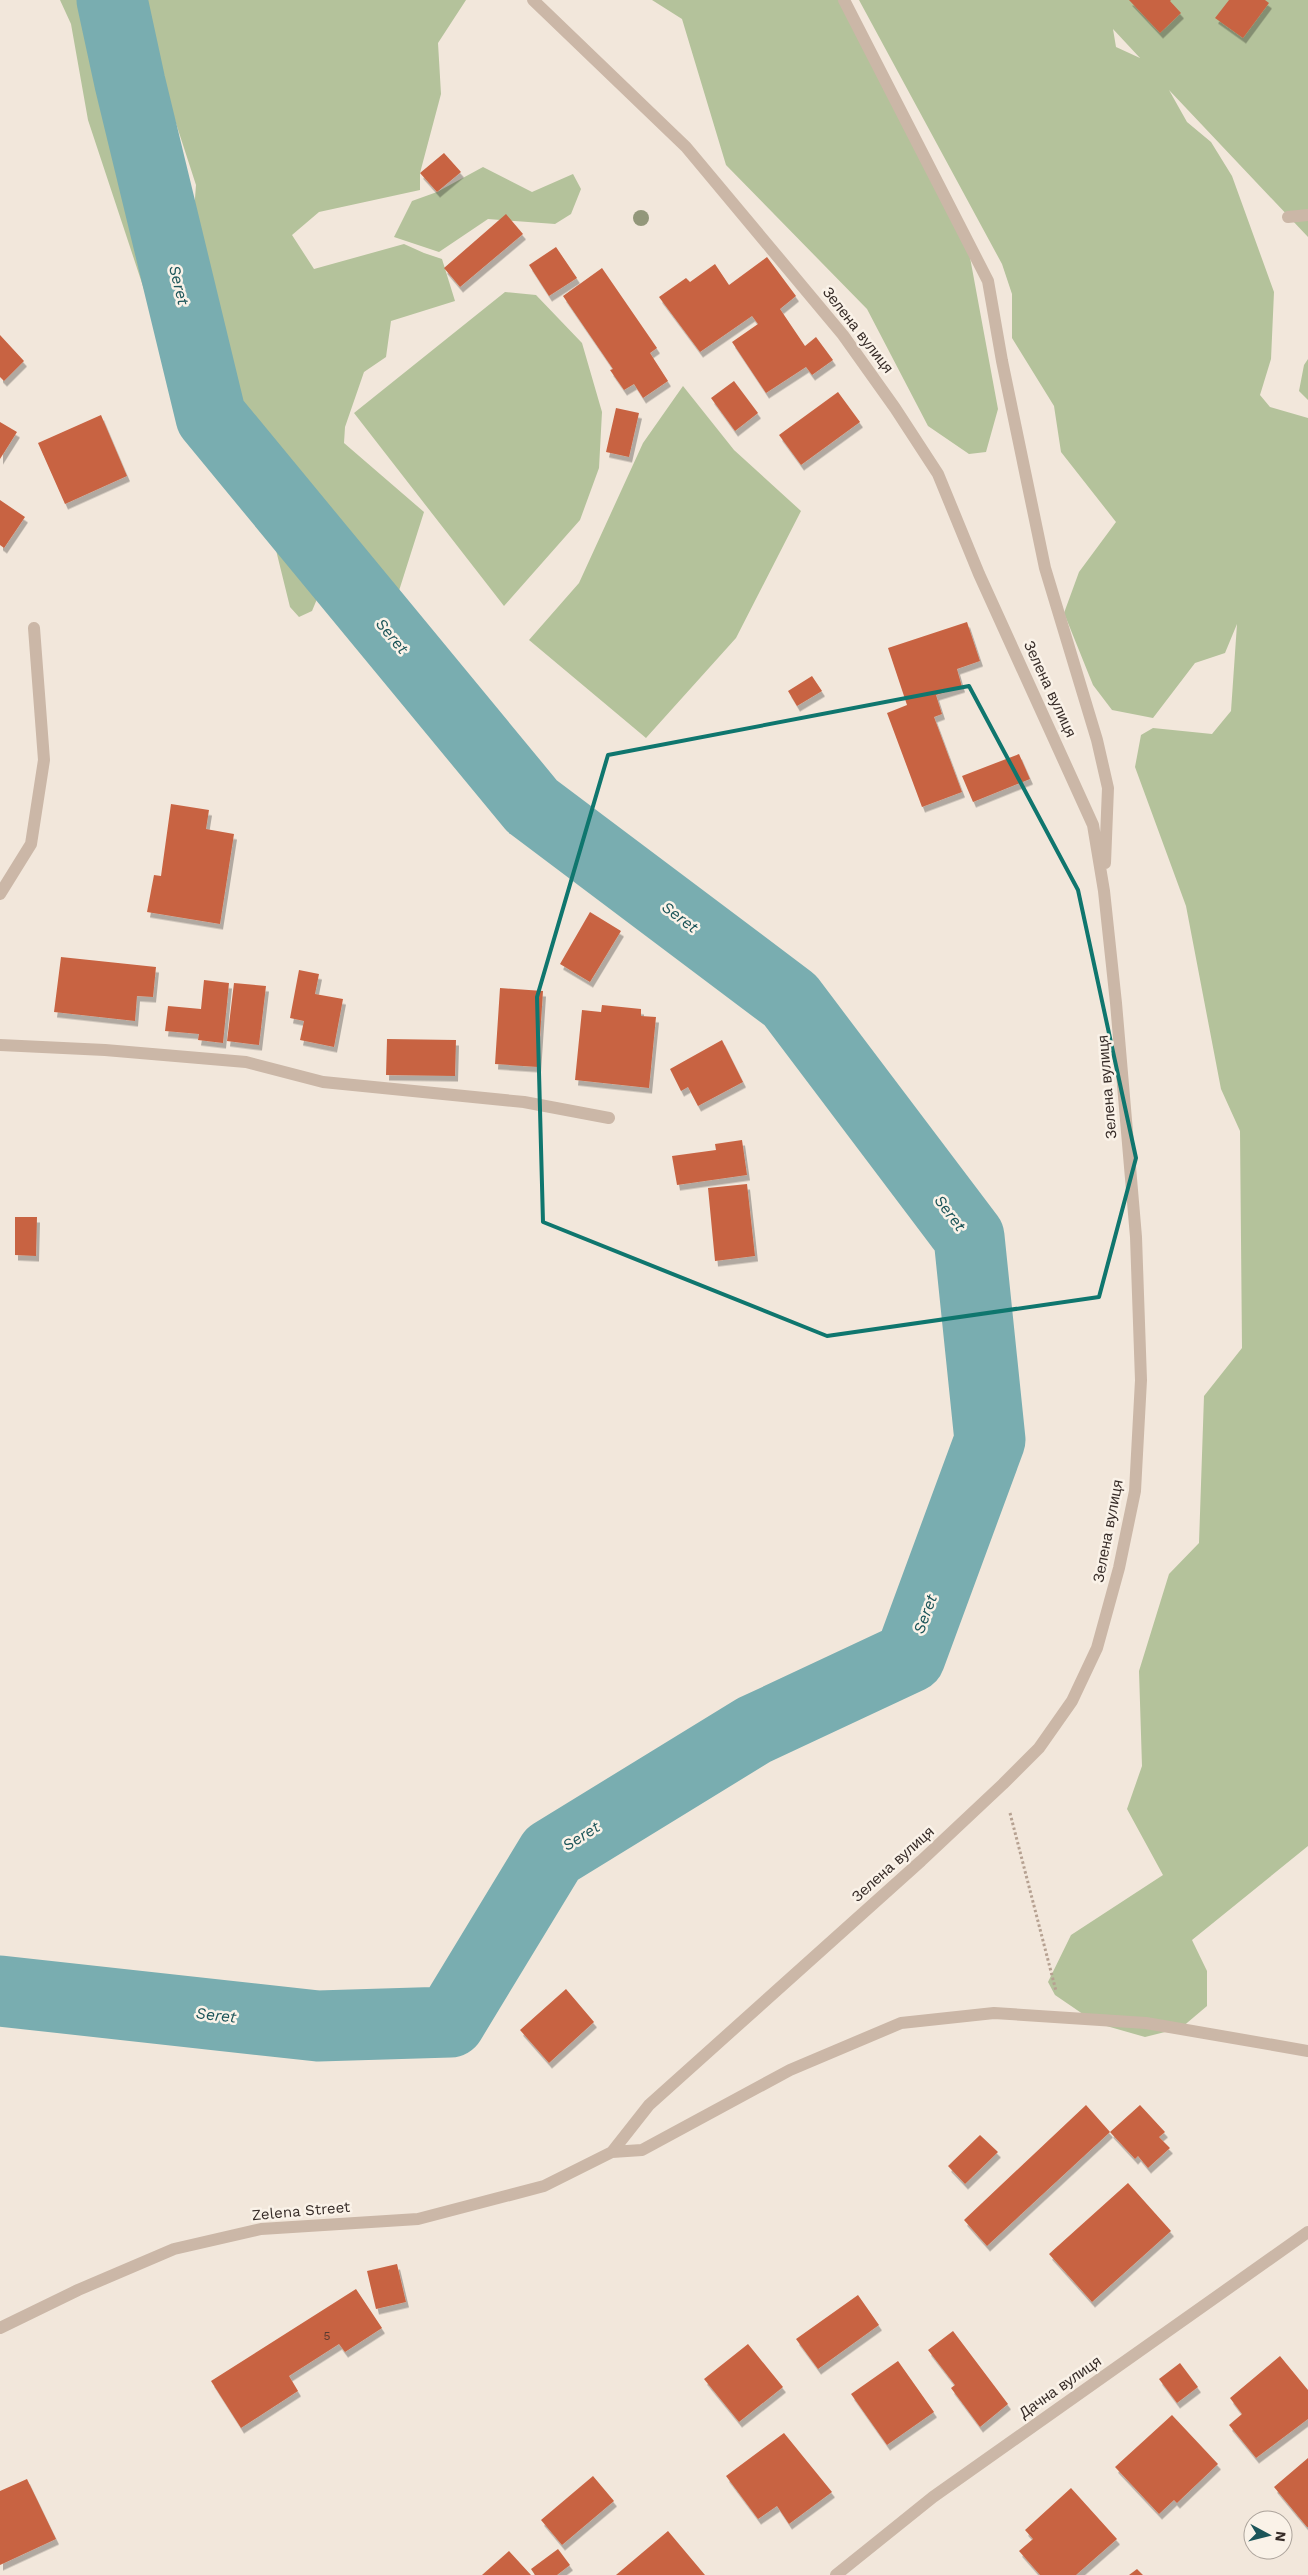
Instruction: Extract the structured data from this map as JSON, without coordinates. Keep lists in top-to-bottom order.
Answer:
{
  "streets": {
    "street": ["Зелена вулиця", "Zelena Street", "Дачна вулиця"]
  },
  "crossings": [
    ["Зелена вулиця", "Zelena Street"]
  ],
  "water": ["Seret"],
  "house_numbers": ["5"],
  "north": "right"
}
